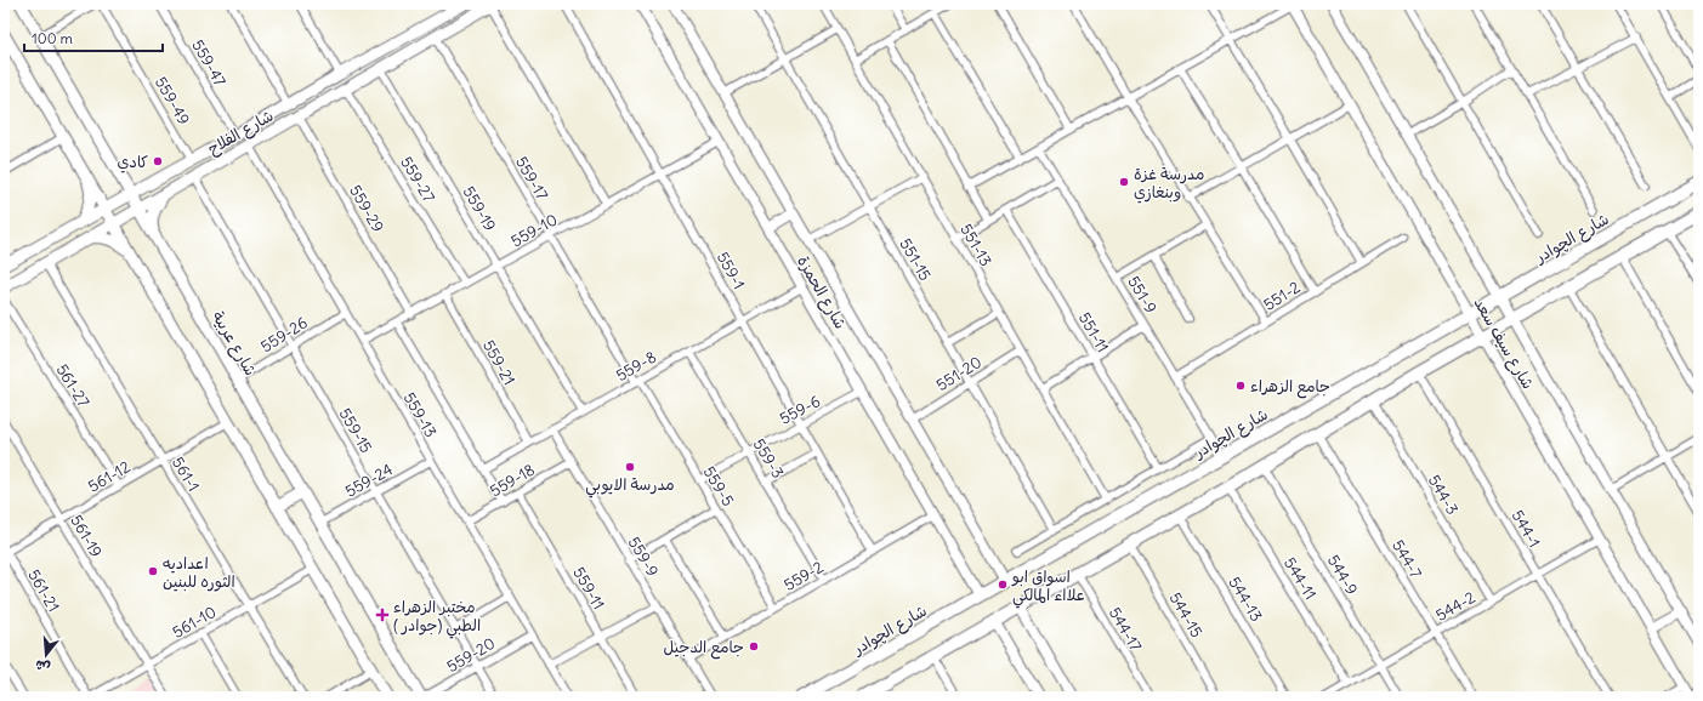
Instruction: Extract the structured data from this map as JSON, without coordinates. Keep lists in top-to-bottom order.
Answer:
{
  "streets": {
    "main road": ["شارع الفلاح", "شارع الچوادر", "شارع عربية"],
    "street": [
      "559-47",
      "559-49",
      "559-17",
      "559-27",
      "559-29",
      "559-19",
      "559-10",
      "551-13",
      "551-15",
      "559-1",
      "شارع الحمزة",
      "551-9",
      "551-2",
      "551-11",
      "559-26",
      "شارع سيف سعد",
      "559-21",
      "559-8",
      "551-20",
      "561-27",
      "559-6",
      "559-13",
      "559-15",
      "559-3",
      "561-1",
      "561-12",
      "559-24",
      "559-18",
      "559-5",
      "544-3",
      "544-1",
      "561-19",
      "559-9",
      "544-7",
      "544-9",
      "559-2",
      "544-11",
      "559-11",
      "561-21",
      "544-13",
      "544-2",
      "544-15",
      "561-10",
      "544-17",
      "559-20"
    ]
  },
  "crossings": [
    ["559-47", "شارع الفلاح"],
    ["559-49", "شارع الفلاح"],
    ["شارع الفلاح", "559-17"],
    ["شارع الفلاح", "559-27"],
    ["شارع الفلاح", "559-29"],
    ["شارع الفلاح", "559-19"],
    ["شارع الفلاح", "شارع عربية"],
    ["شارع الفلاح", "559-13"],
    ["شارع الفلاح", "559-15"],
    ["شارع الفلاح", "561-1"],
    ["559-17", "559-10"],
    ["559-17", "559-8"],
    ["559-17", "559-5"],
    ["559-27", "559-10"],
    ["559-29", "559-10"],
    ["559-19", "559-10"],
    ["559-19", "559-8"],
    ["559-10", "559-1"],
    ["559-10", "شارع الحمزة"],
    ["559-10", "559-21"],
    ["559-10", "559-13"],
    ["شارع الچوادر", "شارع الحمزة"],
    ["شارع الچوادر", "551-9"],
    ["شارع الچوادر", "شارع سيف سعد"],
    ["551-13", "551-20"],
    ["551-15", "551-20"],
    ["559-1", "559-8"],
    ["559-1", "559-6"],
    ["559-1", "559-2"],
    ["شارع الحمزة", "559-8"],
    ["شارع الحمزة", "551-20"],
    ["شارع الحمزة", "559-6"],
    ["شارع الحمزة", "559-2"],
    ["551-9", "551-2"],
    ["559-26", "شارع عربية"],
    ["559-26", "559-13"],
    ["559-26", "559-15"],
    ["شارع عربية", "559-24"],
    ["شارع عربية", "559-20"],
    ["شارع سيف سعد", "544-2"],
    ["559-21", "559-8"],
    ["559-8", "559-3"],
    ["559-8", "559-5"],
    ["559-8", "559-9"],
    ["561-27", "561-12"],
    ["559-6", "559-3"],
    ["559-6", "559-5"],
    ["559-13", "559-24"],
    ["559-13", "559-18"],
    ["559-13", "559-20"],
    ["559-15", "559-24"],
    ["559-15", "559-20"],
    ["559-3", "559-2"],
    ["561-1", "561-12"],
    ["561-1", "561-10"],
    ["561-12", "561-19"],
    ["561-12", "561-21"],
    ["559-18", "559-9"],
    ["559-18", "559-11"],
    ["559-5", "559-2"],
    ["544-3", "544-2"],
    ["544-1", "544-2"],
    ["561-19", "561-10"],
    ["559-9", "559-2"],
    ["544-7", "544-2"],
    ["544-9", "544-2"],
    ["544-11", "544-2"],
    ["561-21", "561-10"]
  ],
  "places": {
    "other": [
      "كادي",
      "مدرسة غزة وبنغازي",
      "جامع الزهراء",
      "مدرسة الايوبي",
      "اعداديه الثوره للبنين",
      "اسواق ابو علااء المالكي",
      "جامع الدجيل"
    ],
    "health": ["مختبر الزهراء الطبي (جوادر )"]
  },
  "scale_bar": "100 m",
  "north": "bottom"
}
